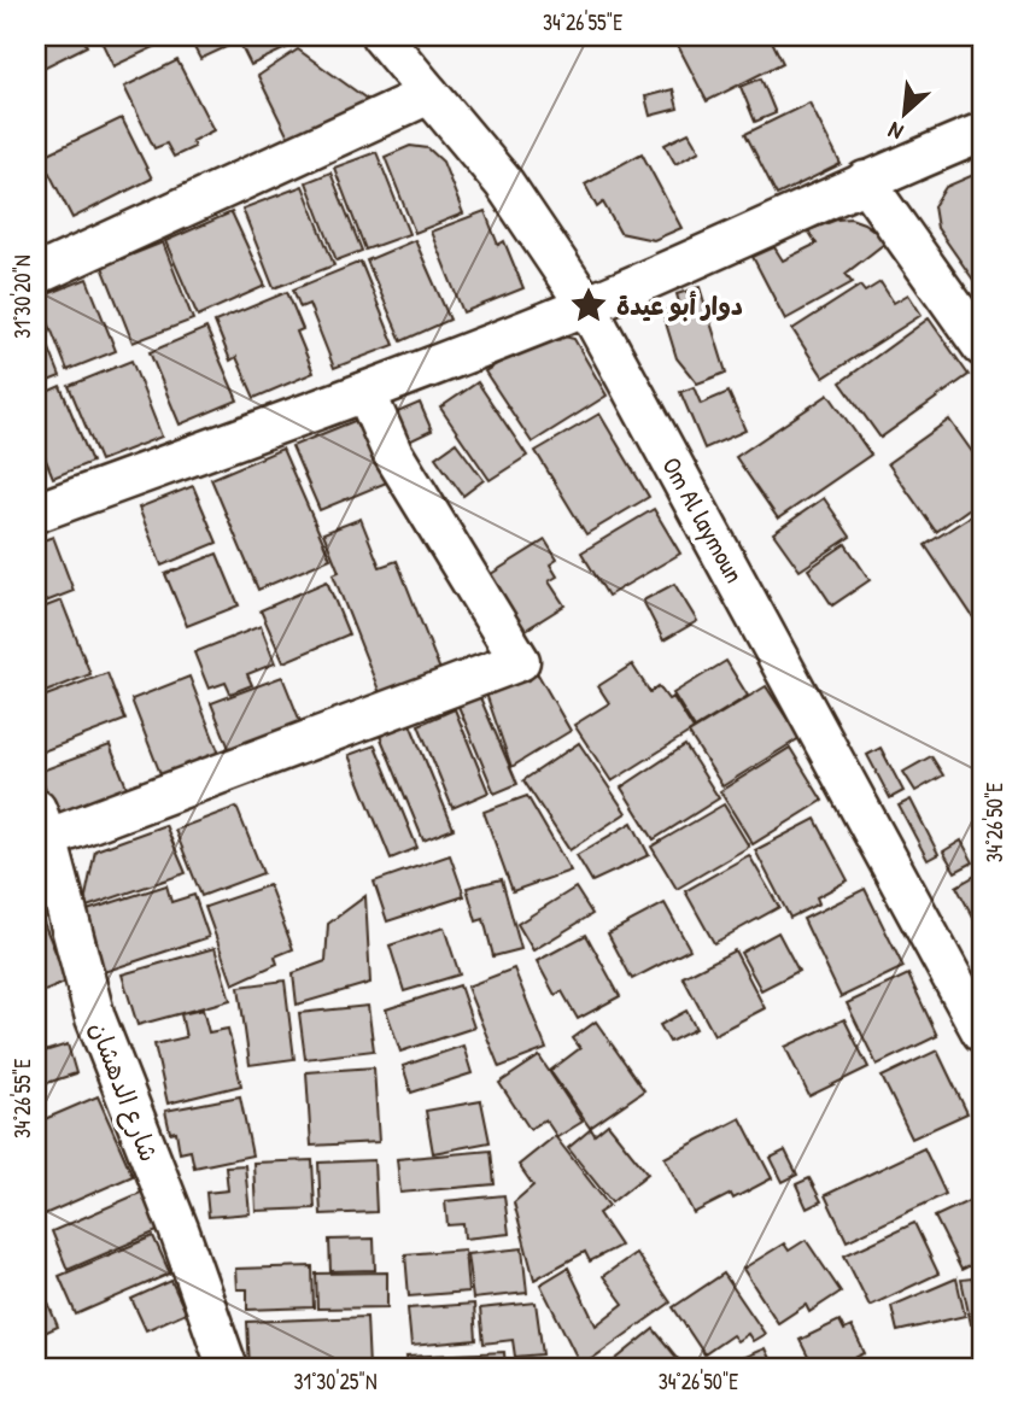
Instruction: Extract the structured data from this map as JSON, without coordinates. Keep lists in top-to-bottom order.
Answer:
{
  "streets": {
    "street": ["Om Al laymoun", "شارع الدهشان"]
  },
  "places": {
    "place": ["دوار أبو عيدة"]
  },
  "north": "bottom left",
  "coordinates": [
    "34°26'55\"E",
    "31°30'20\"N",
    "34°26'50\"E",
    "31°30'25\"N"
  ]
}
